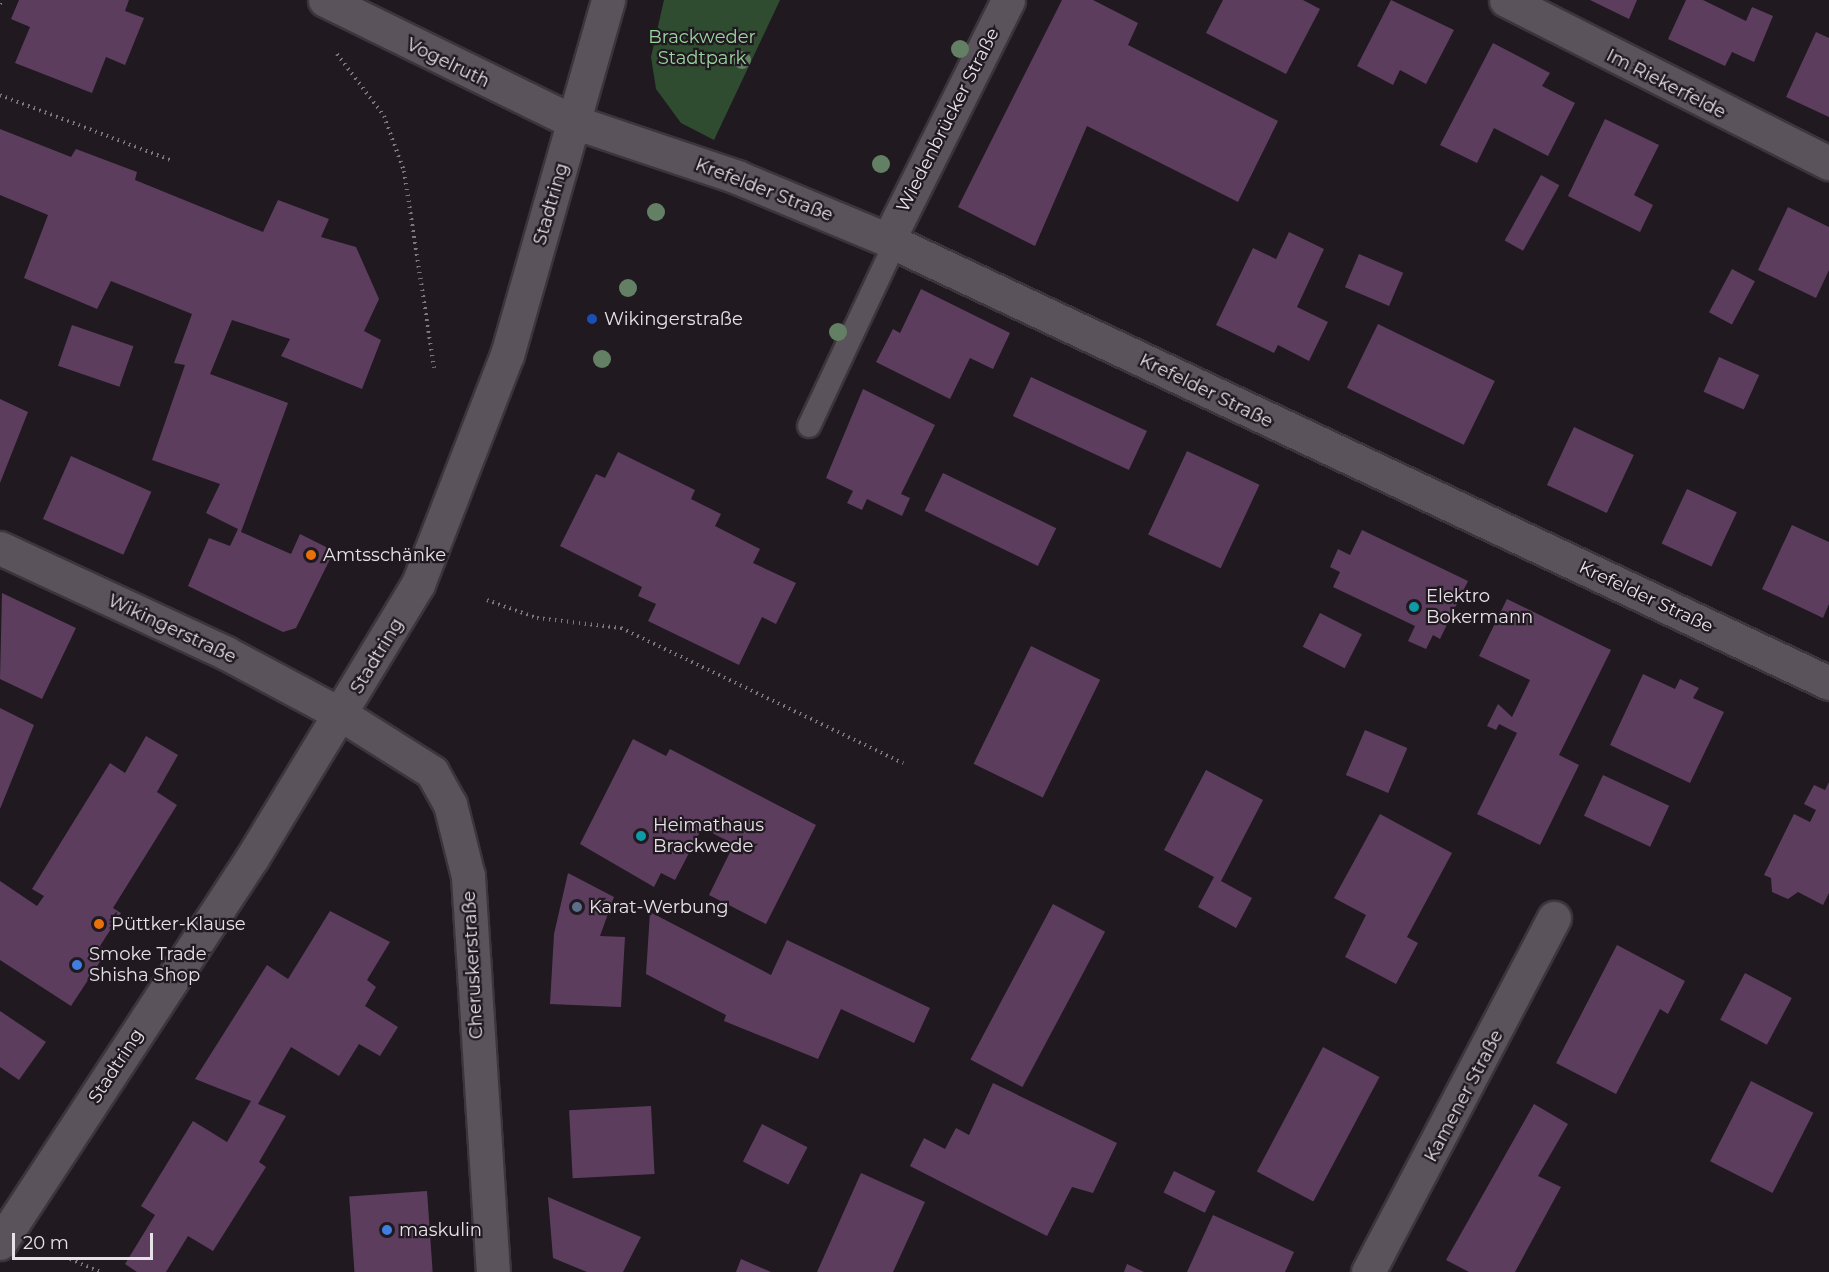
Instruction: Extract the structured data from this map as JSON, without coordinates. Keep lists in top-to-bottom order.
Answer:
{
  "streets": {
    "street": [
      "Vogelruth",
      "Im Riekerfelde",
      "Wiedenbrücker Straße",
      "Krefelder Straße",
      "Stadtring",
      "Wikingerstraße",
      "Cheruskerstraße",
      "Kamener Straße"
    ]
  },
  "crossings": [
    ["Vogelruth", "Krefelder Straße"],
    ["Vogelruth", "Stadtring"],
    ["Wiedenbrücker Straße", "Krefelder Straße"],
    ["Krefelder Straße", "Stadtring"],
    ["Stadtring", "Wikingerstraße"],
    ["Stadtring", "Cheruskerstraße"],
    ["Wikingerstraße", "Cheruskerstraße"]
  ],
  "parks": ["Brackweder Stadtpark"],
  "places": [
    "Wikingerstraße",
    "Amtsschänke",
    "Elektro Bokermann",
    "Heimathaus Brackwede",
    "Karat-Werbung",
    "Püttker-Klause",
    "Smoke Trade Shisha Shop",
    "maskulin"
  ],
  "scale_bar": "20 m"
}
